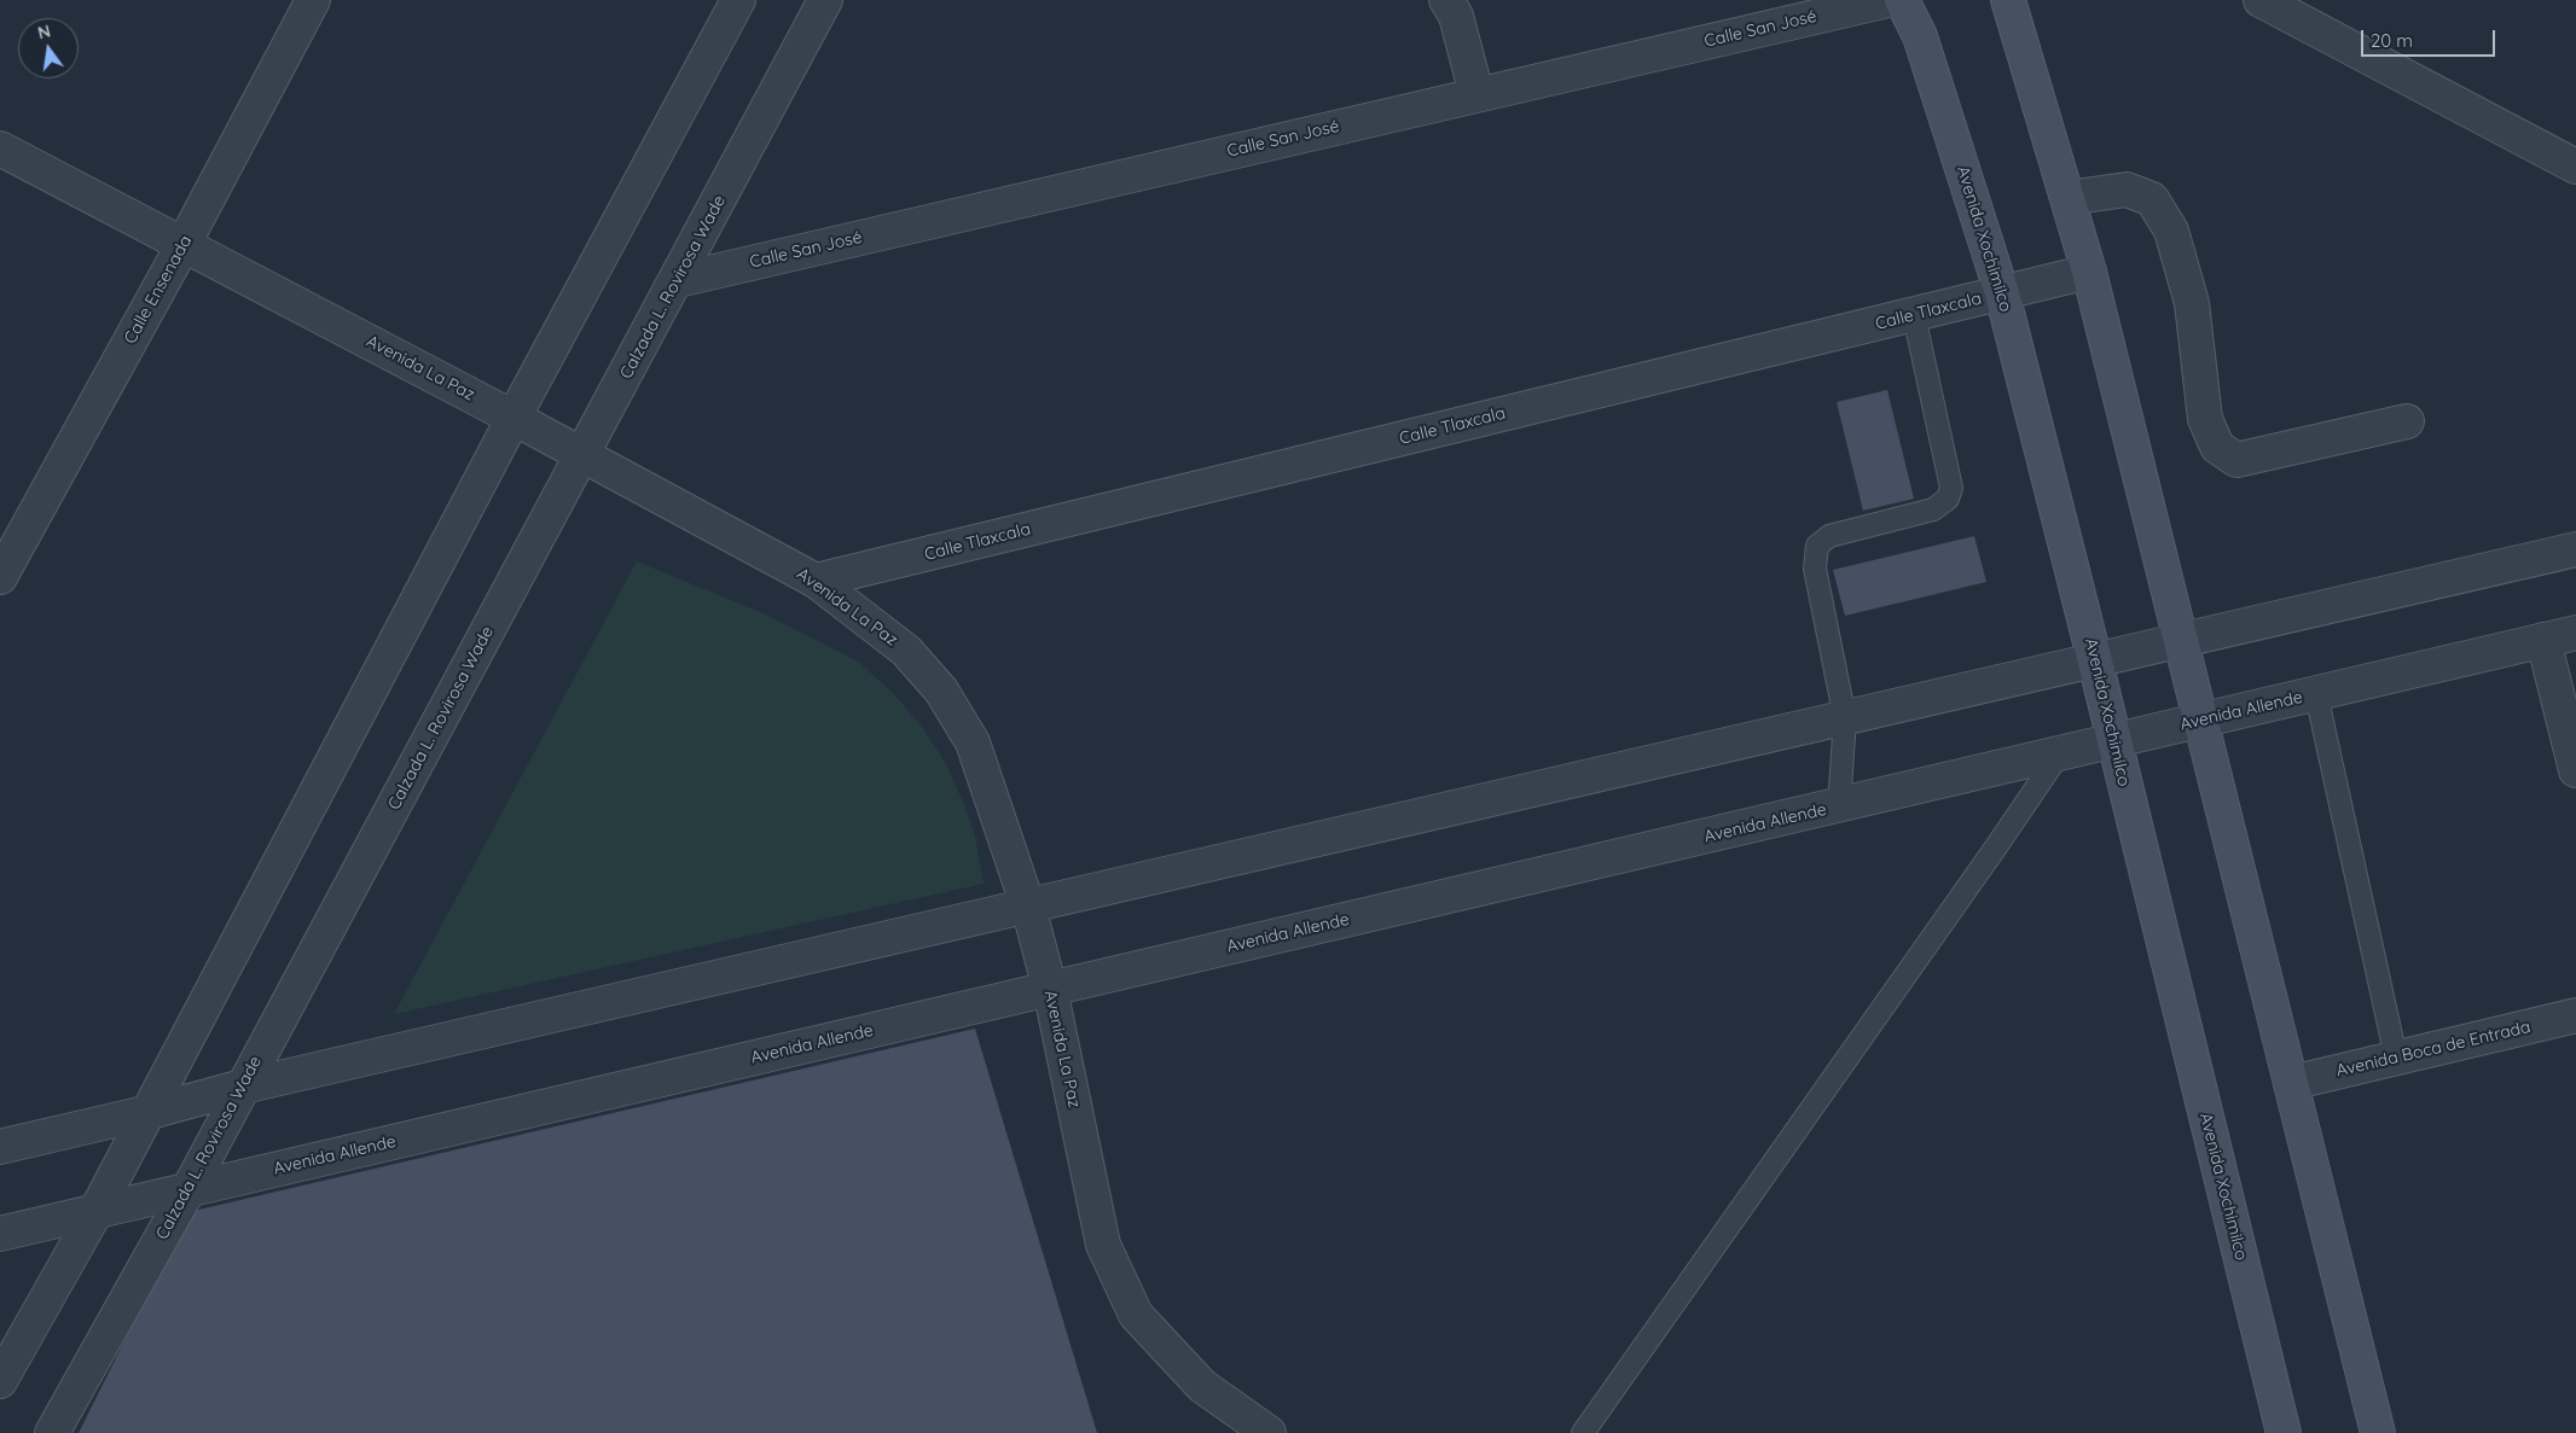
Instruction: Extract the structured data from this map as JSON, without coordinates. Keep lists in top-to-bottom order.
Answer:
{
  "streets": {
    "main road": ["Avenida Xochimilco"],
    "street": [
      "Calle San José",
      "Calzada L. Rovirosa Wade",
      "Calle Ensenada",
      "Calle Tlaxcala",
      "Avenida La Paz",
      "Avenida Allende",
      "Avenida Boca de Entrada"
    ]
  },
  "crossings": [
    ["Calle San José", "Calzada L. Rovirosa Wade"],
    ["Avenida Xochimilco", "Calle Tlaxcala"],
    ["Avenida Xochimilco", "Avenida Allende"],
    ["Calzada L. Rovirosa Wade", "Avenida La Paz"],
    ["Calzada L. Rovirosa Wade", "Avenida Allende"],
    ["Calle Ensenada", "Avenida La Paz"],
    ["Calle Tlaxcala", "Avenida La Paz"],
    ["Avenida La Paz", "Avenida Allende"]
  ],
  "scale_bar": "20 m",
  "north": "top"
}
